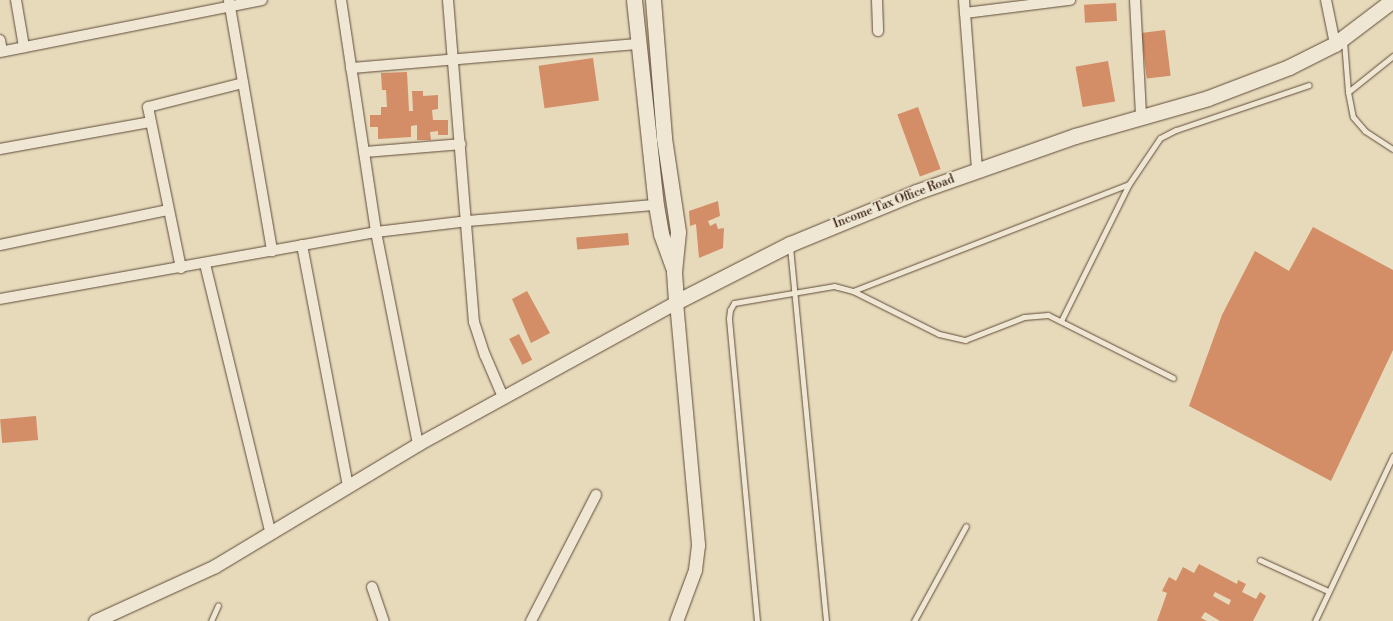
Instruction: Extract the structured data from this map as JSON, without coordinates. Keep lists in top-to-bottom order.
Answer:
{
  "streets": {
    "main road": ["Income Tax Office Road"]
  }
}
